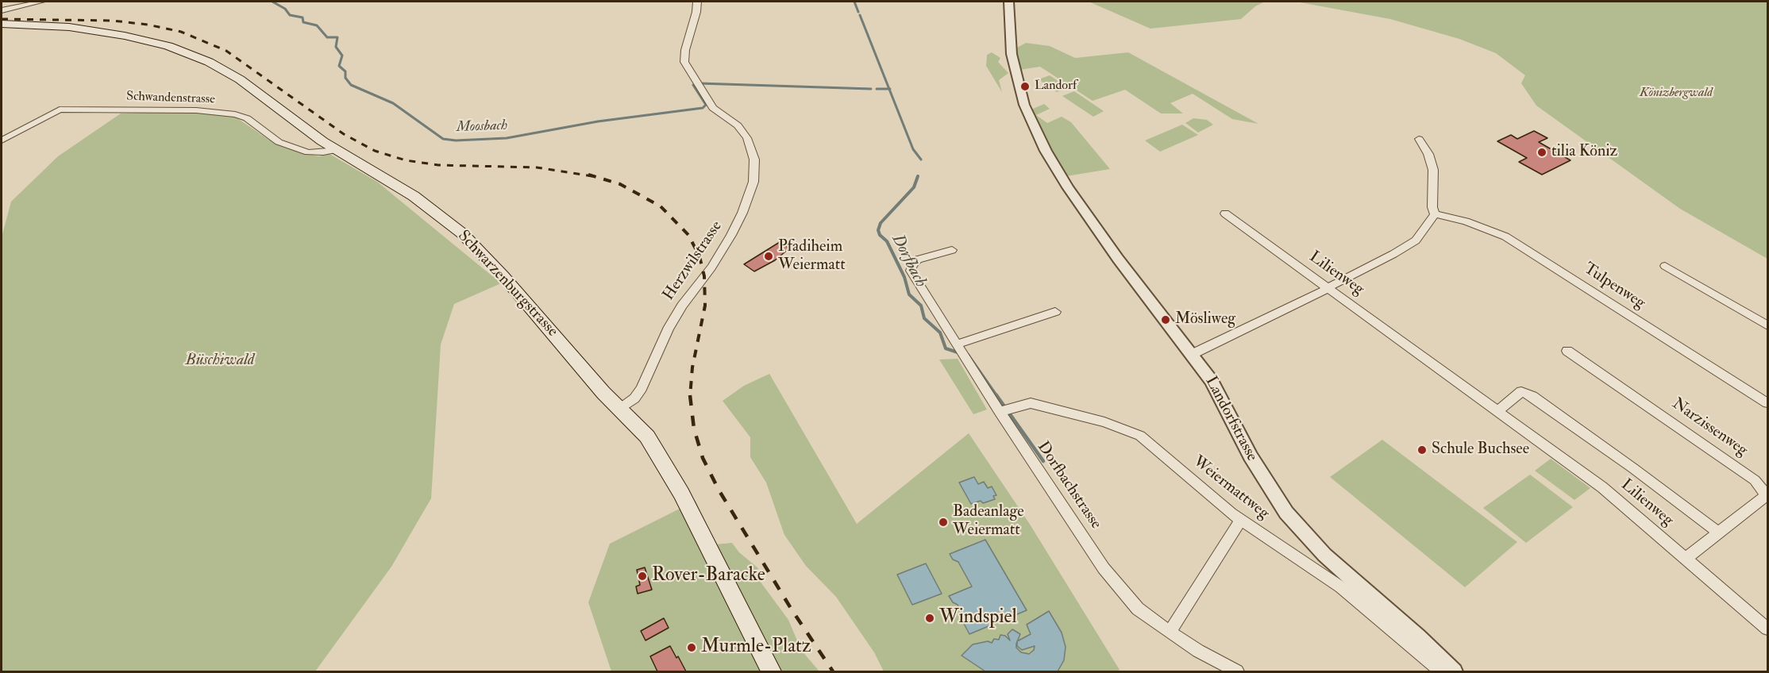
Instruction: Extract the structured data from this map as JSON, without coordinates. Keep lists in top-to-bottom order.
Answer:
{
  "streets": {
    "main road": ["Schwarzenburgstrasse"],
    "street": [
      "Schwandenstrasse",
      "Herzwilstrasse",
      "Lilienweg",
      "Tulpenweg",
      "Landorfstrasse",
      "Narzissenweg",
      "Dorfbachstrasse",
      "Weiermattweg"
    ]
  },
  "crossings": [
    ["Schwandenstrasse", "Schwarzenburgstrasse"],
    ["Herzwilstrasse", "Schwarzenburgstrasse"],
    ["Lilienweg", "Narzissenweg"],
    ["Dorfbachstrasse", "Weiermattweg"]
  ],
  "water": ["Moosbach", "Dorfbach"],
  "parks": ["Könizbergwald", "Büschiwald"],
  "places": [
    "Landorf",
    "tilia Köniz",
    "Pfadiheim Weiermatt",
    "Mösliweg",
    "Schule Buchsee",
    "Badeanlage Weiermatt",
    "Rover-Baracke",
    "Windspiel",
    "Murmle-Platz"
  ]
}
